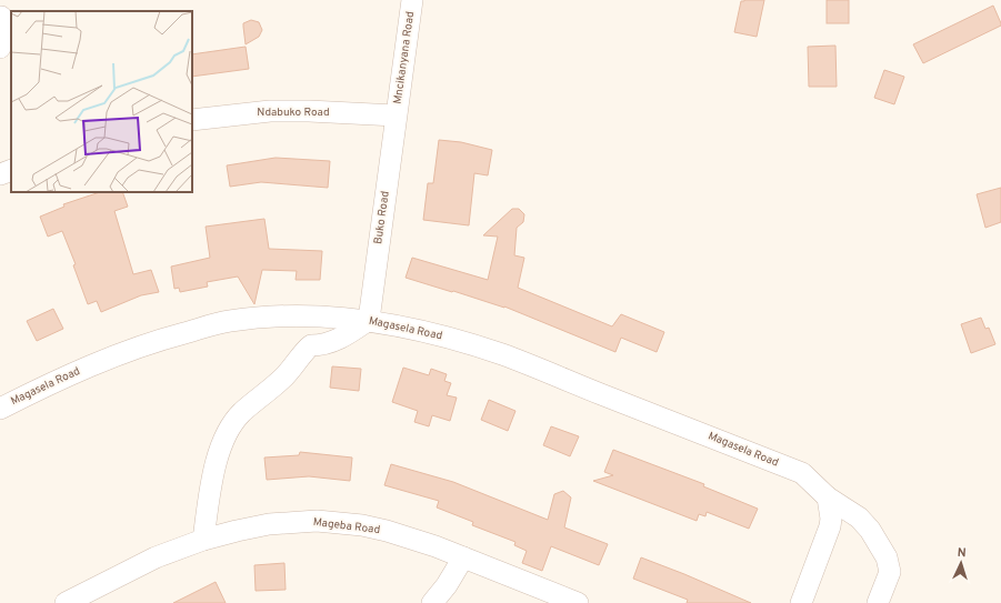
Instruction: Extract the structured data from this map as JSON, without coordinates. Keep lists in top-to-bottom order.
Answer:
{
  "streets": {
    "street": [
      "Mncikanyana Road",
      "Ndabuko Road",
      "Buko Road",
      "Magasela Road",
      "Mageba Road"
    ]
  },
  "crossings": [
    ["Mncikanyana Road", "Ndabuko Road"],
    ["Mncikanyana Road", "Buko Road"],
    ["Ndabuko Road", "Buko Road"],
    ["Buko Road", "Magasela Road"]
  ],
  "north": "top"
}
